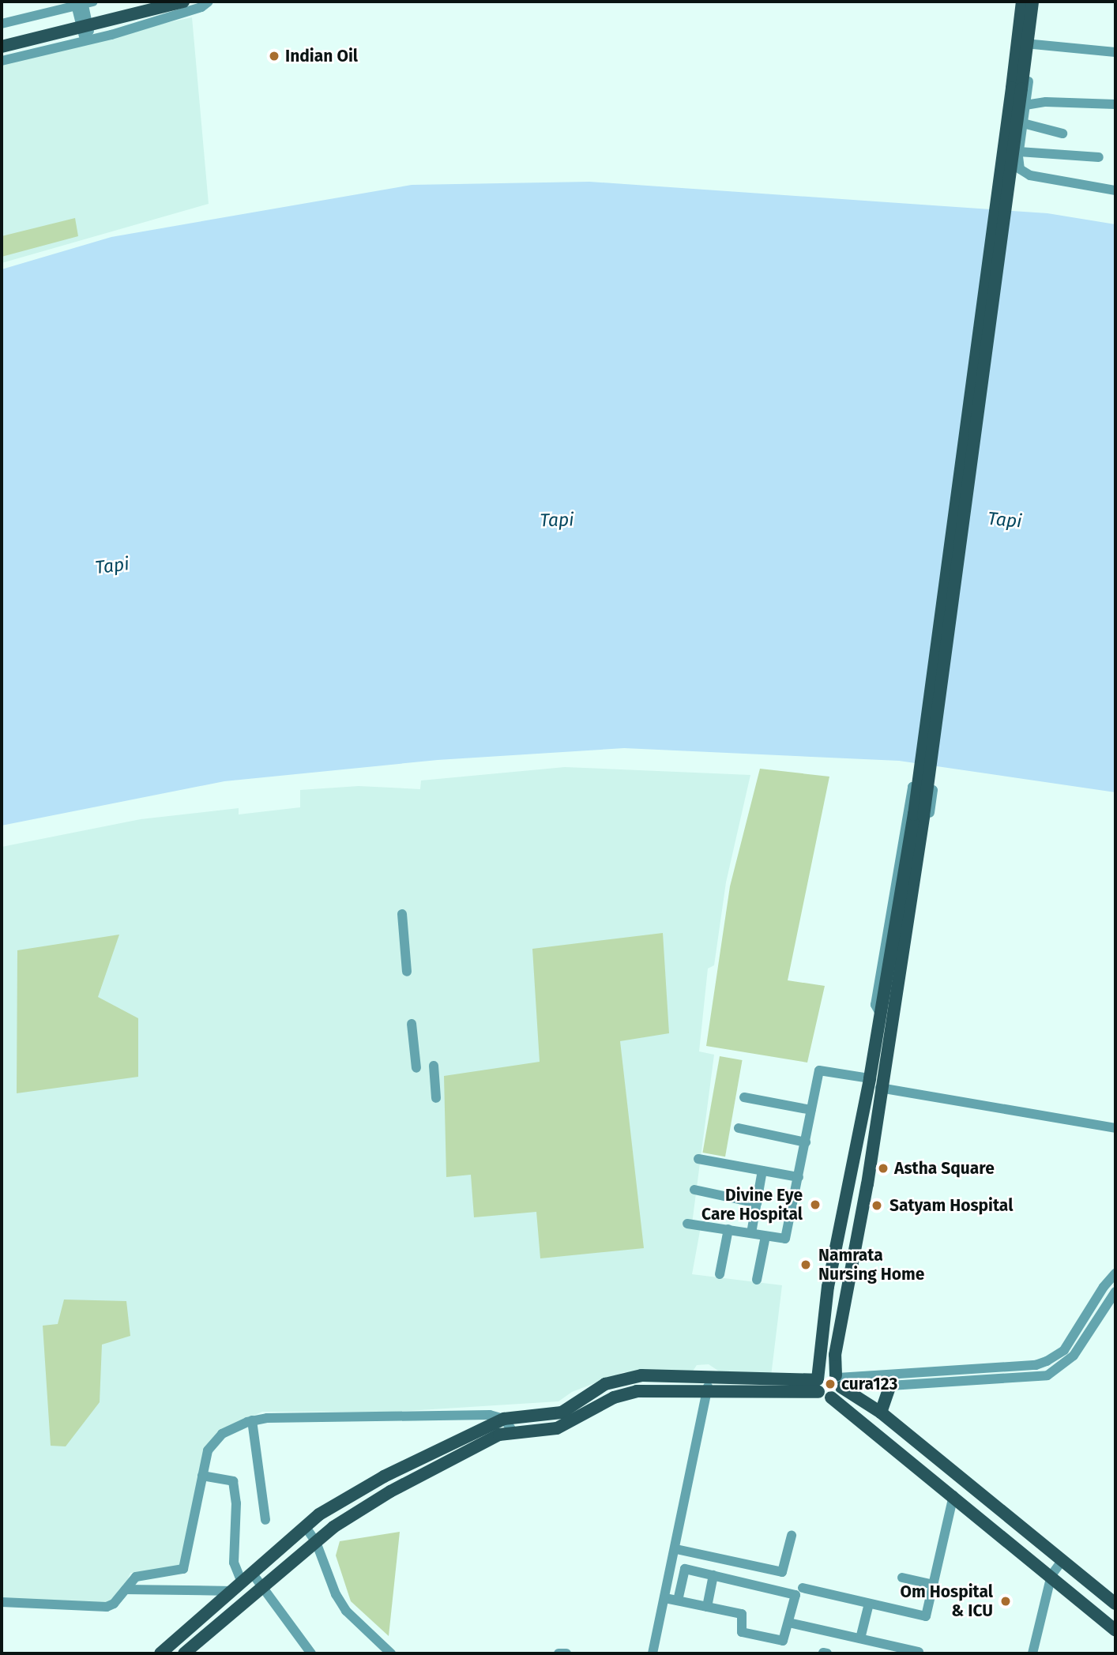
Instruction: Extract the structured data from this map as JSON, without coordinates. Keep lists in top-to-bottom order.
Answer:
{
  "water": ["Tapi"],
  "places": [
    "Indian Oil",
    "Astha Square",
    "Divine Eye Care Hospital",
    "Satyam Hospital",
    "Namrata Nursing Home",
    "cura123",
    "Om Hospital & ICU"
  ]
}
